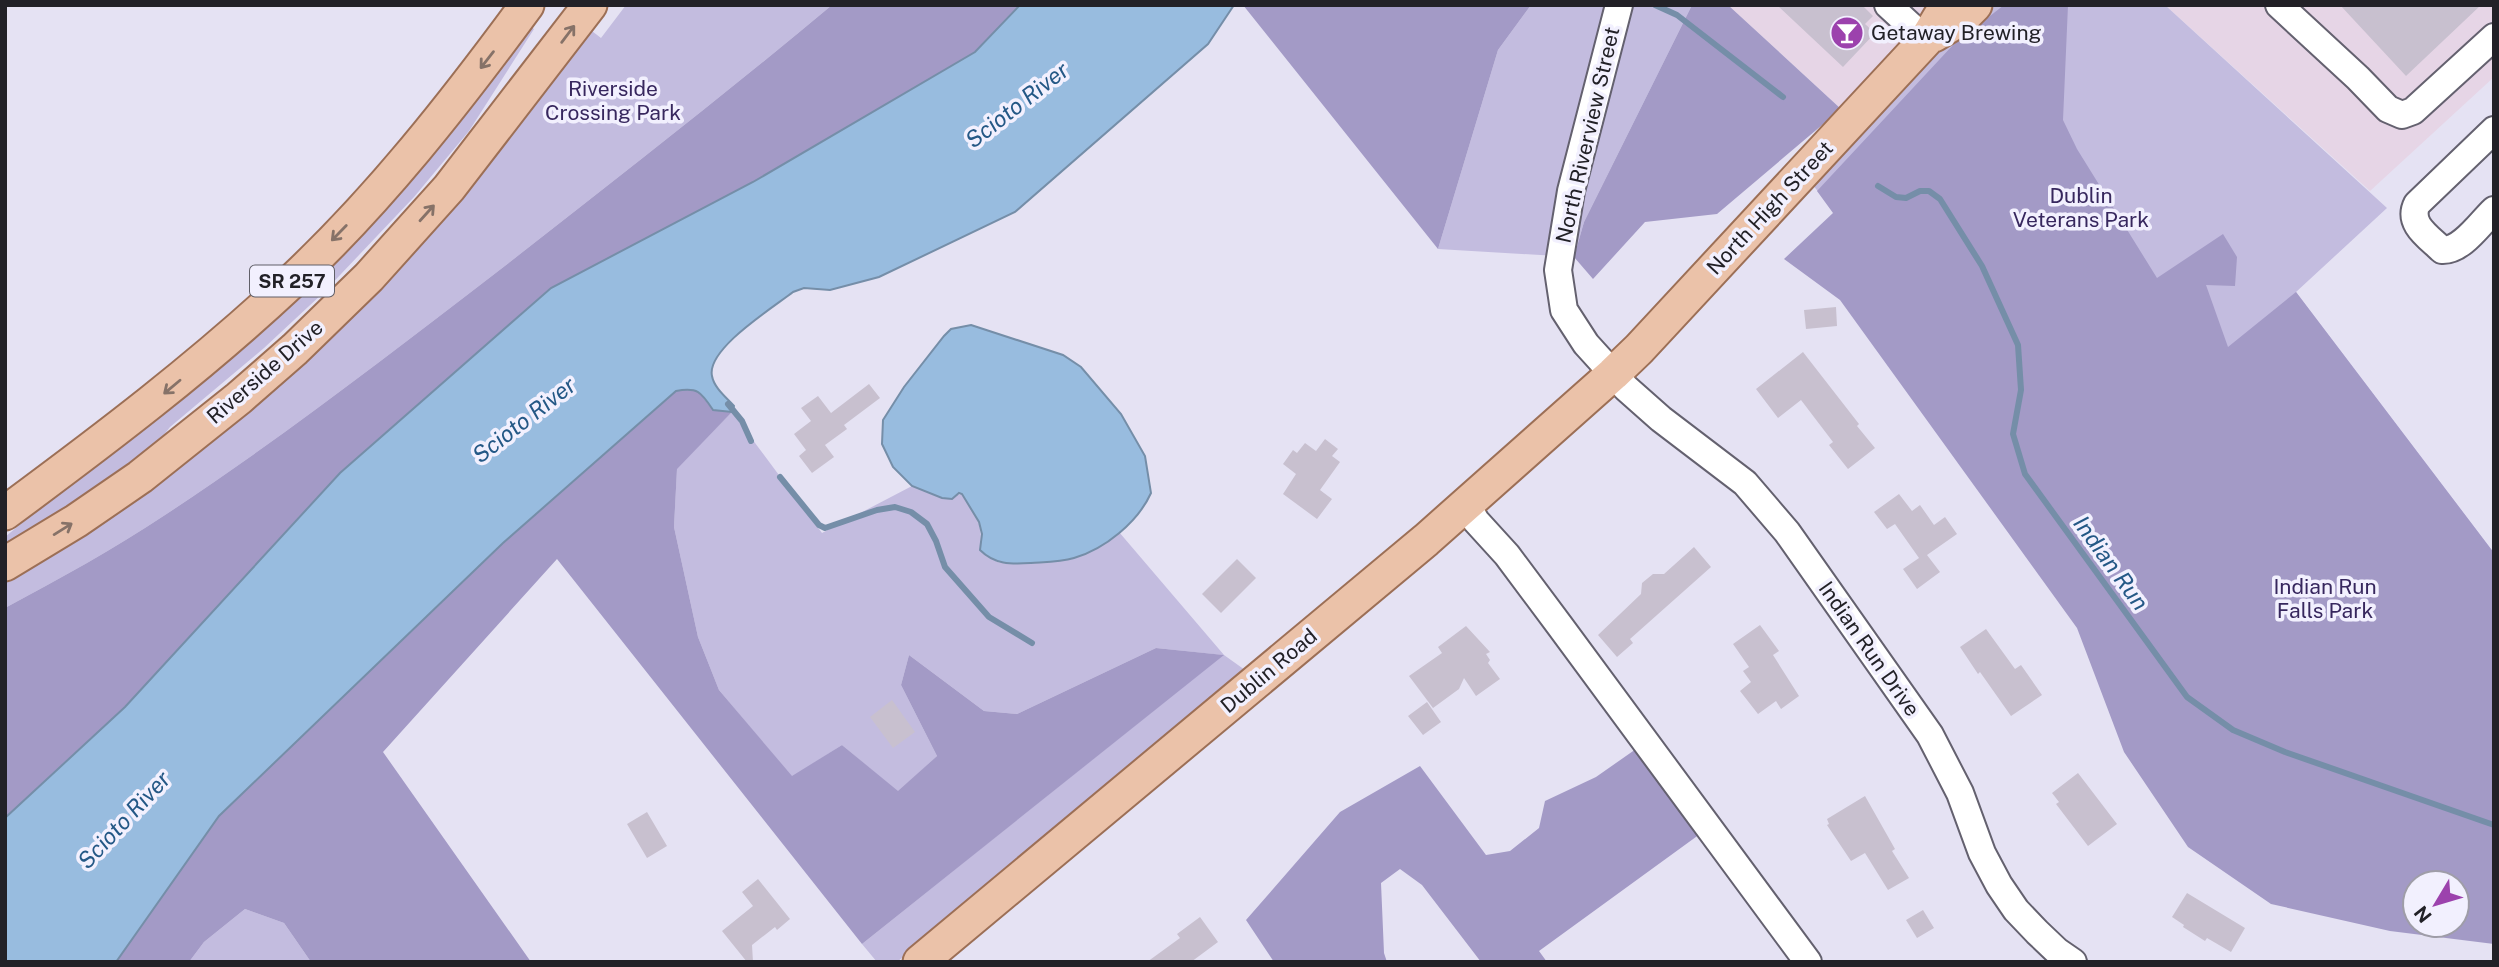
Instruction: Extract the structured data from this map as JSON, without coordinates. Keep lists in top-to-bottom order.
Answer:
{
  "streets": {
    "main road": [
      "North High Street",
      "SR 257",
      "Riverside Drive",
      "Dublin Road"
    ],
    "street": ["North Riverview Street", "Indian Run Drive"]
  },
  "crossings": [
    ["North Riverview Street", "North High Street"],
    ["North Riverview Street", "Indian Run Drive"],
    ["North Riverview Street", "Dublin Road"],
    ["North High Street", "Indian Run Drive"],
    ["North High Street", "Dublin Road"],
    ["Indian Run Drive", "Dublin Road"]
  ],
  "water": ["Scioto River", "Indian Run"],
  "parks": ["Riverside Crossing Park", "Dublin Veterans Park", "Indian Run Falls Park"],
  "places": {
    "bar": ["Getaway Brewing"]
  },
  "north": "bottom left"
}
